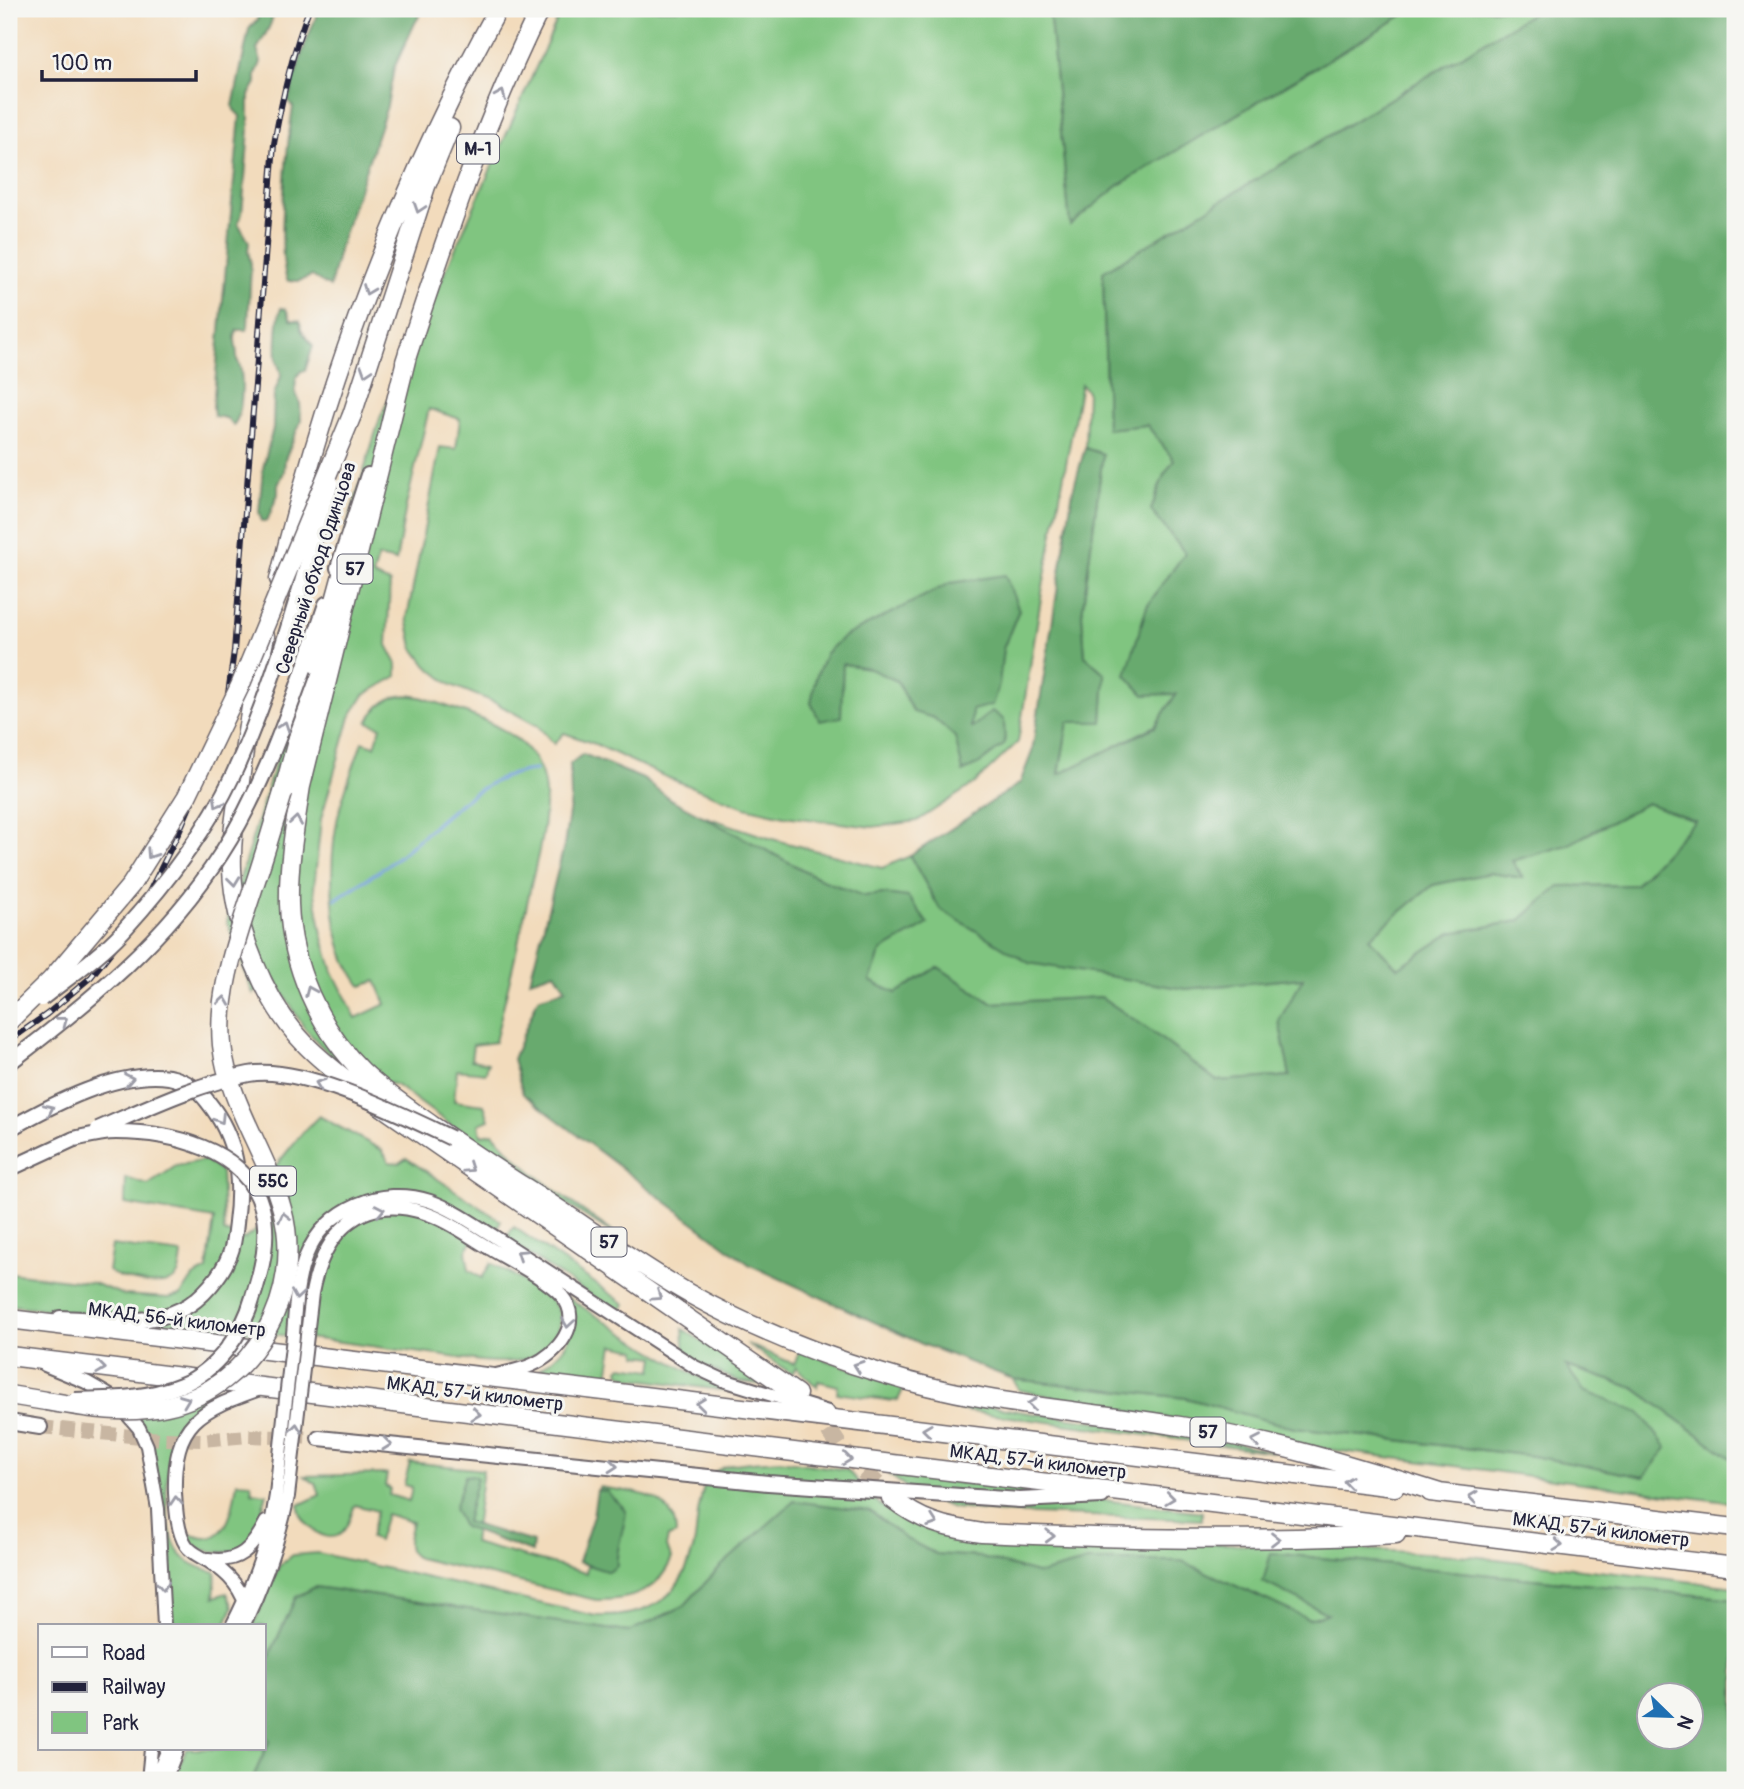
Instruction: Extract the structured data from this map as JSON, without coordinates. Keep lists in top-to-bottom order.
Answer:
{
  "streets": {
    "highway": [
      "М-1",
      "Северный обход Одинцова",
      "57",
      "55C",
      "МКАД, 56-й километр",
      "МКАД, 57-й километр"
    ]
  },
  "crossings": [
    ["Северный обход Одинцова", "57"],
    ["Северный обход Одинцова", "55C"],
    ["57", "МКАД, 57-й километр"],
    ["МКАД, 56-й километр", "МКАД, 57-й километр"]
  ],
  "legend": ["Road", "Railway", "Park"],
  "scale_bar": "100 m",
  "north": "bottom right"
}
